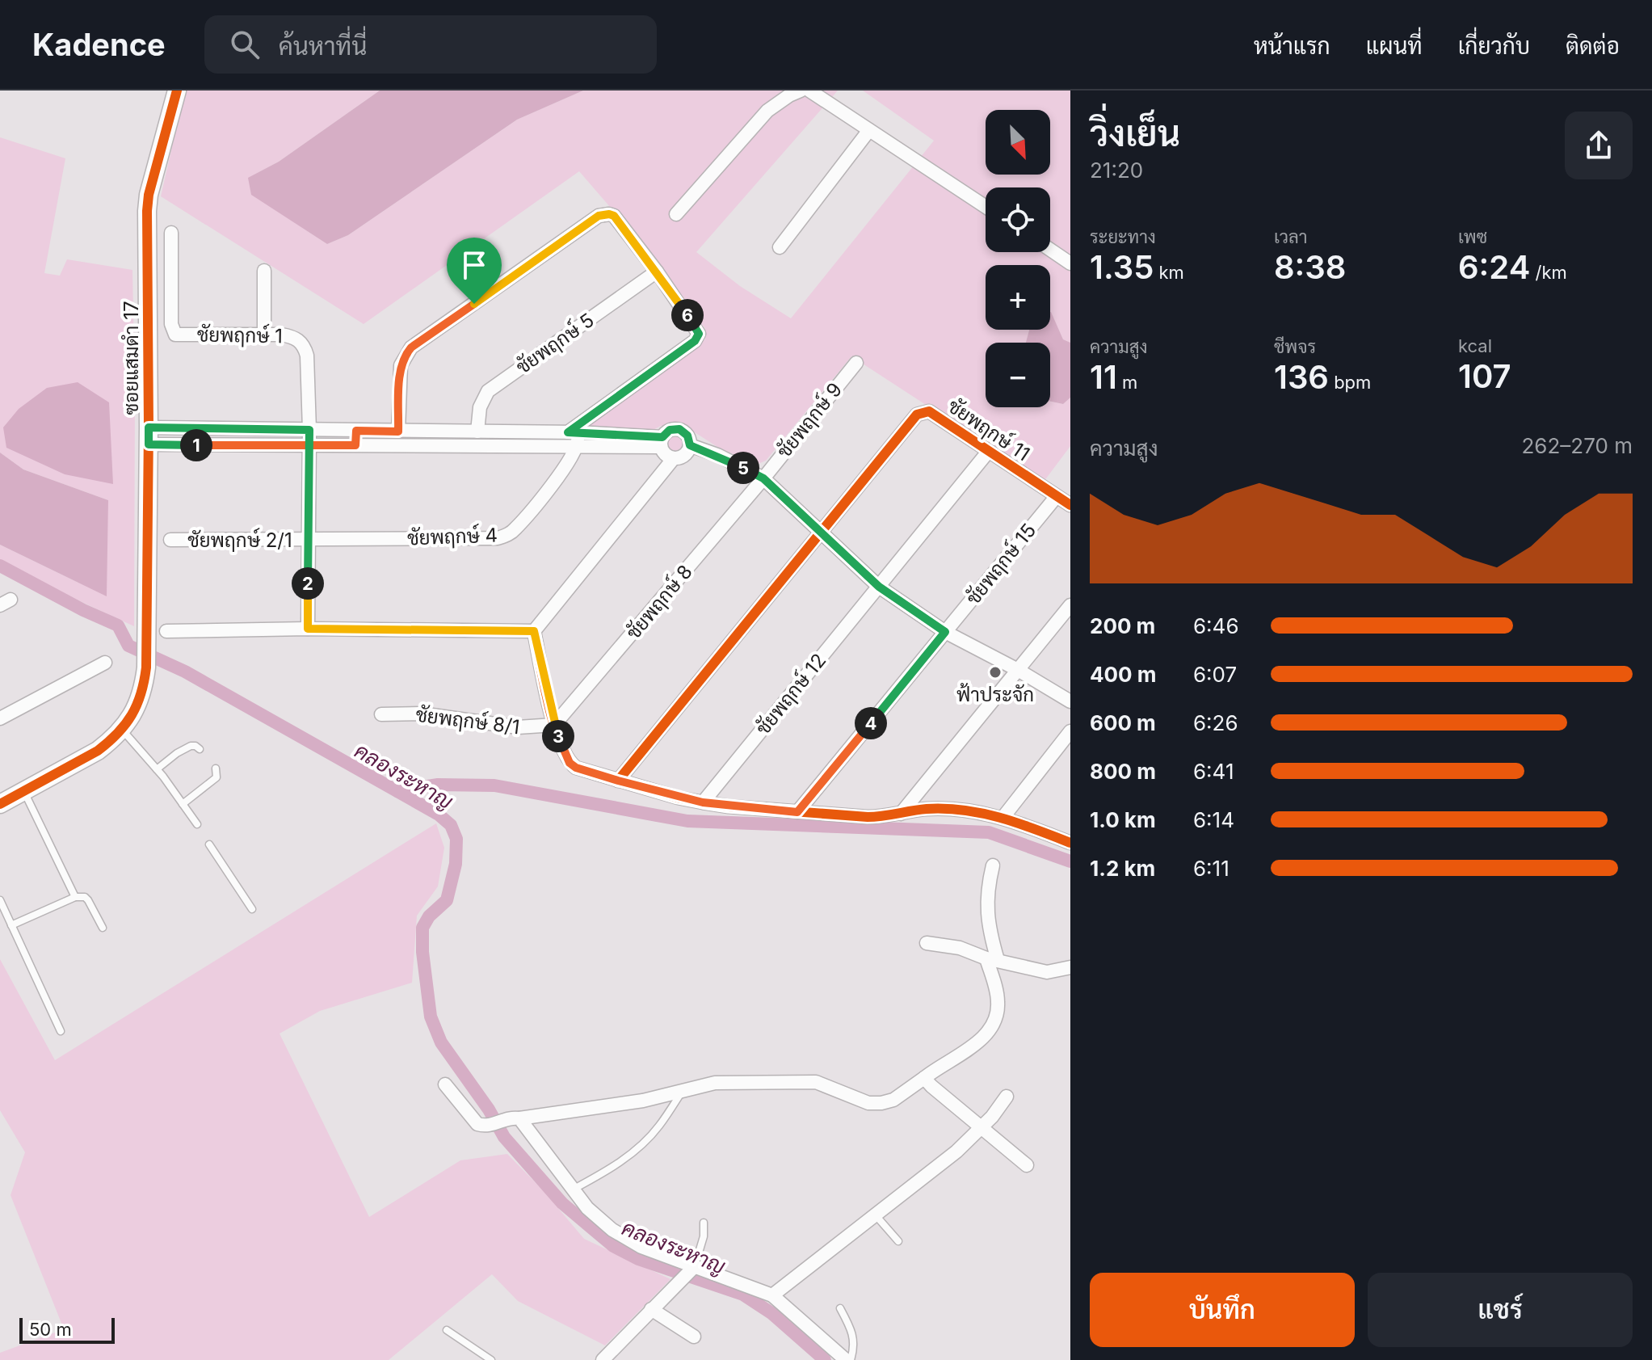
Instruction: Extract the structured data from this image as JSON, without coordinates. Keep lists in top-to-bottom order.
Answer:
{
  "streets": {
    "street": [
      "ชัยพฤกษ์ 1",
      "ชัยพฤกษ์ 5",
      "ซอยแสมดำ 17",
      "ชัยพฤกษ์ 9",
      "ชัยพฤกษ์ 11",
      "ชัยพฤกษ์ 4",
      "ชัยพฤกษ์ 2/1",
      "ชัยพฤกษ์ 15",
      "ชัยพฤกษ์ 8",
      "ชัยพฤกษ์ 12",
      "ชัยพฤกษ์ 8/1"
    ]
  },
  "crossings": [
    ["ชัยพฤกษ์ 1", "ชัยพฤกษ์ 4"],
    ["ชัยพฤกษ์ 1", "ชัยพฤกษ์ 2/1"],
    ["ชัยพฤกษ์ 9", "ชัยพฤกษ์ 8"],
    ["ชัยพฤกษ์ 11", "ชัยพฤกษ์ 15"],
    ["ชัยพฤกษ์ 11", "ชัยพฤกษ์ 12"],
    ["ชัยพฤกษ์ 4", "ชัยพฤกษ์ 2/1"],
    ["ชัยพฤกษ์ 8", "ชัยพฤกษ์ 8/1"]
  ],
  "water": ["คลองระหาญ"],
  "places": ["ฟ้าประจัก"],
  "scale_bar": "50 m",
  "north": "bottom right",
  "page": {
    "header": "Kadence",
    "search": "ค้นหาที่นี่",
    "nav": [
      "หน้าแรก",
      "แผนที่",
      "เกี่ยวกับ",
      "ติดต่อ"
    ],
    "heading": ["วิ่งเย็น", "21:20"],
    "map_buttons": ["+", "−"],
    "stats": [
      ["ระยะทาง", "1.35 km"],
      ["เวลา", "8:38"],
      ["เพซ", "6:24 /km"],
      ["ความสูง", "11 m"],
      ["ชีพจร", "136 bpm"],
      ["kcal", "107"]
    ],
    "pins": [
      "6",
      "1",
      "5",
      "2",
      "4",
      "3"
    ],
    "chart": ["ความสูง", "262–270 m"],
    "list": [
      {
        "name": "200 m",
        "note": "6:46"
      },
      {
        "name": "400 m",
        "note": "6:07"
      },
      {
        "name": "600 m",
        "note": "6:26"
      },
      {
        "name": "800 m",
        "note": "6:41"
      },
      {
        "name": "1.0 km",
        "note": "6:14"
      },
      {
        "name": "1.2 km",
        "note": "6:11"
      }
    ],
    "buttons": ["บันทึก", "แชร์"],
    "scale": "50 m"
  }
}
